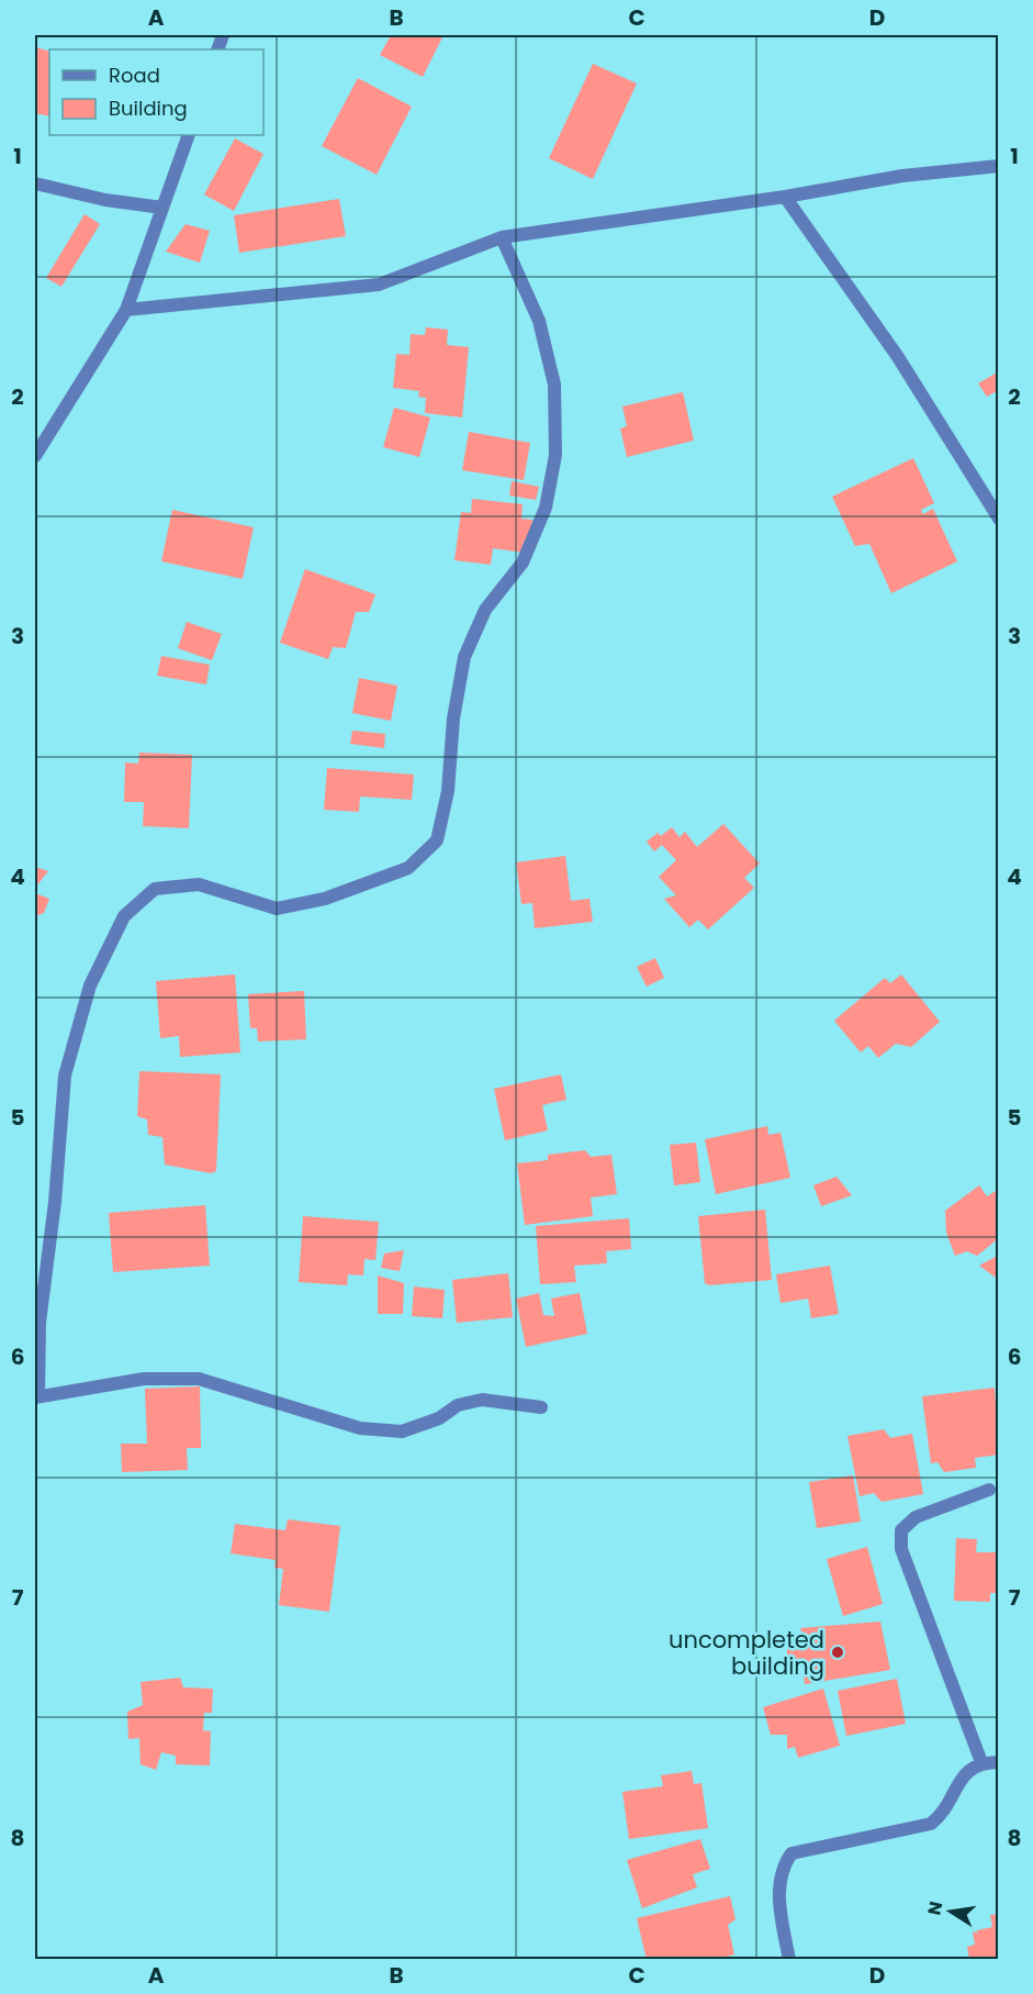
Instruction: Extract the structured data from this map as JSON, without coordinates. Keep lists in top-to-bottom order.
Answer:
{
  "places": ["uncompleted building"],
  "legend": ["Road", "Building"],
  "north": "left",
  "grid": {
    "columns": [
      "A",
      "B",
      "C",
      "D"
    ],
    "rows": [
      "1",
      "2",
      "3",
      "4",
      "5",
      "6",
      "7",
      "8"
    ]
  }
}
